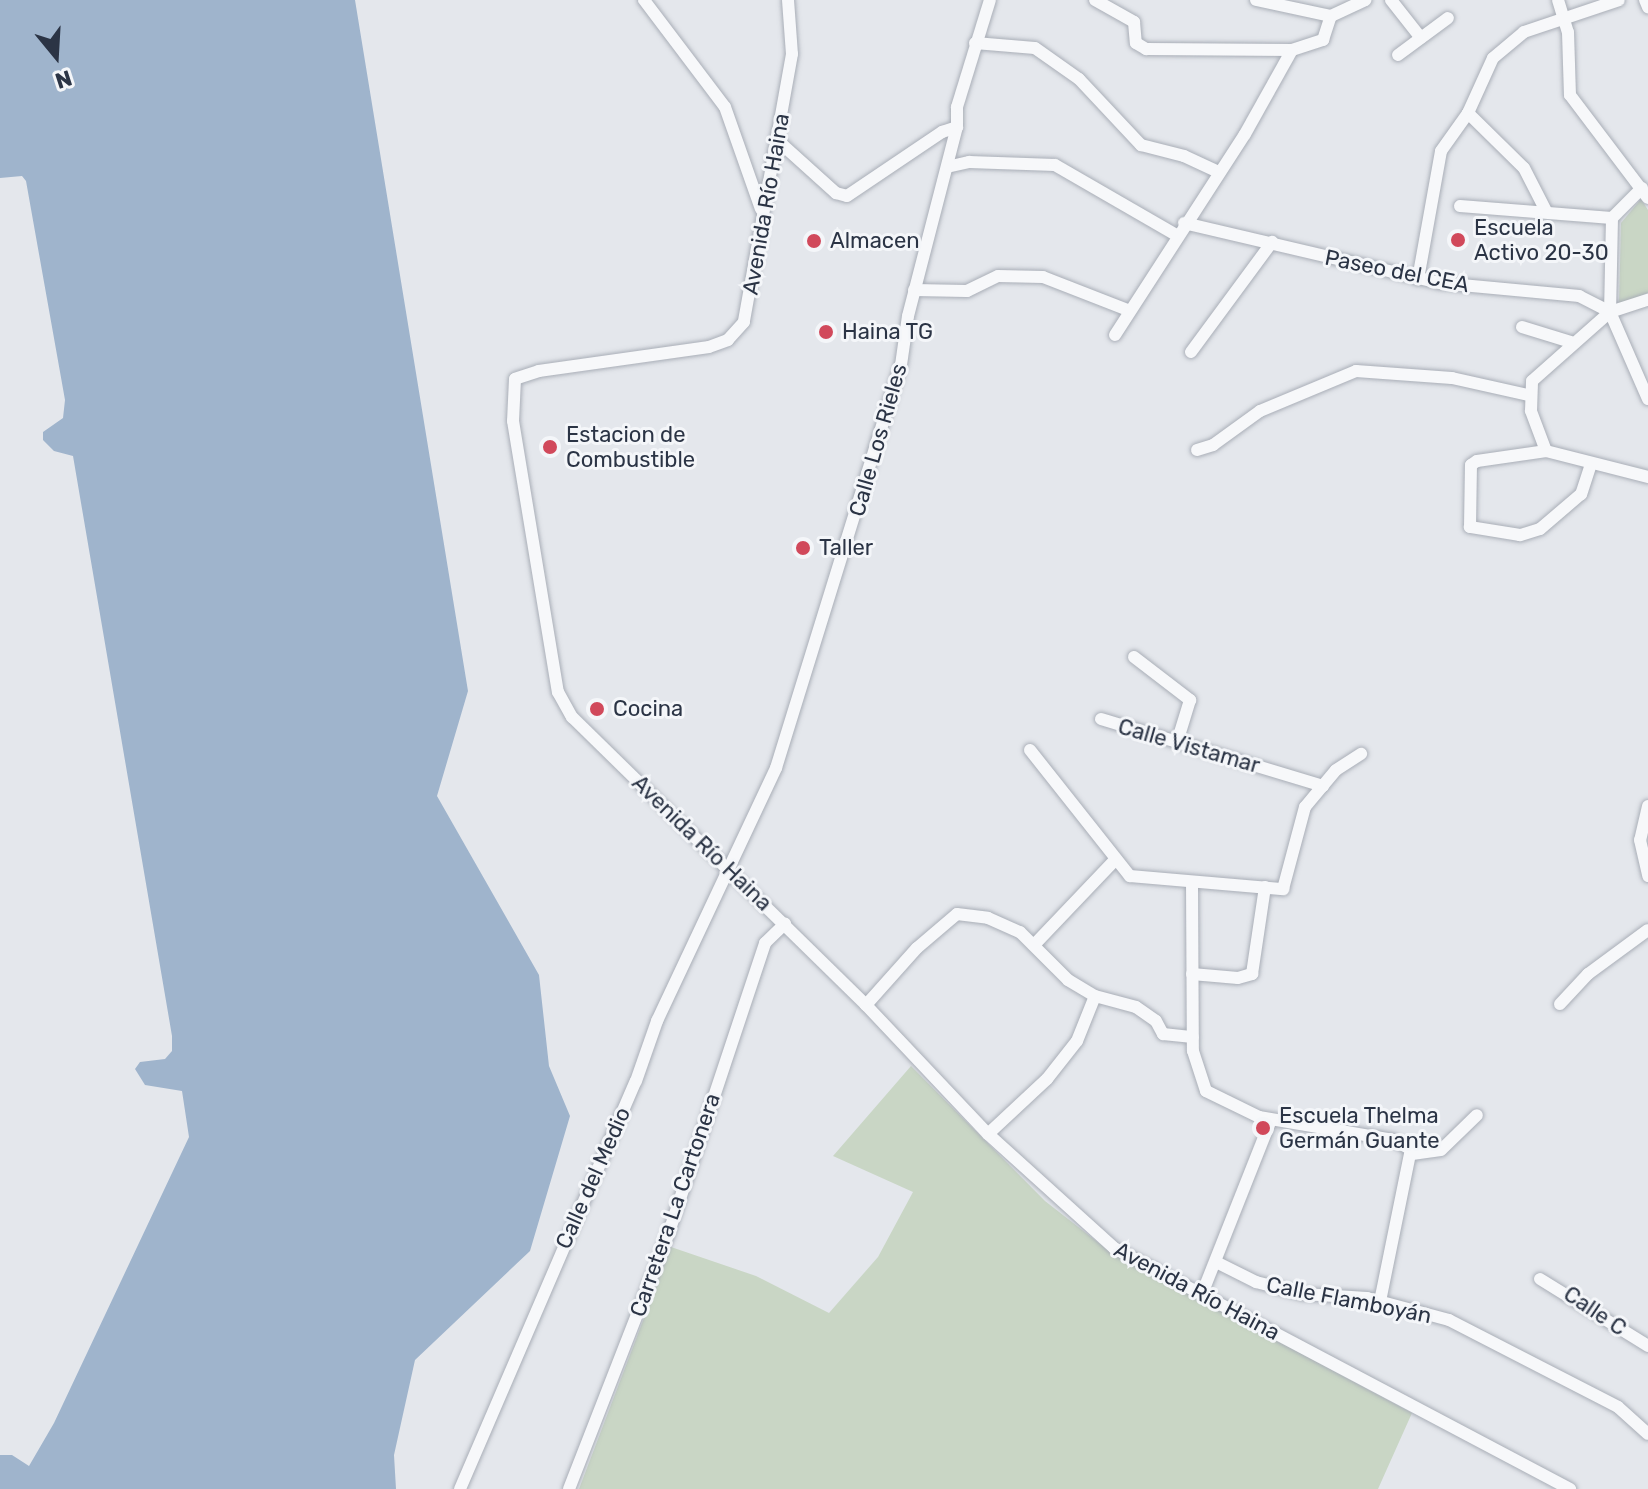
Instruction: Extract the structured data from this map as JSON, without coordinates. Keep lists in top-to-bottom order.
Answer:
{
  "streets": {
    "street": [
      "Avenida Río Haina",
      "Paseo del CEA",
      "Calle Los Rieles",
      "Calle Vistamar",
      "Calle del Medio",
      "Carretera La Cartonera",
      "Calle Flamboyán",
      "Calle C"
    ]
  },
  "crossings": [
    ["Avenida Río Haina", "Calle Los Rieles"],
    ["Avenida Río Haina", "Calle del Medio"],
    ["Avenida Río Haina", "Carretera La Cartonera"],
    ["Paseo del CEA", "Calle Los Rieles"],
    ["Calle Los Rieles", "Calle del Medio"]
  ],
  "places": [
    "Escuela Activo 20-30",
    "Almacen",
    "Haina TG",
    "Estacion de Combustible",
    "Taller",
    "Cocina",
    "Escuela Thelma Germán Guante"
  ],
  "north": "bottom"
}
